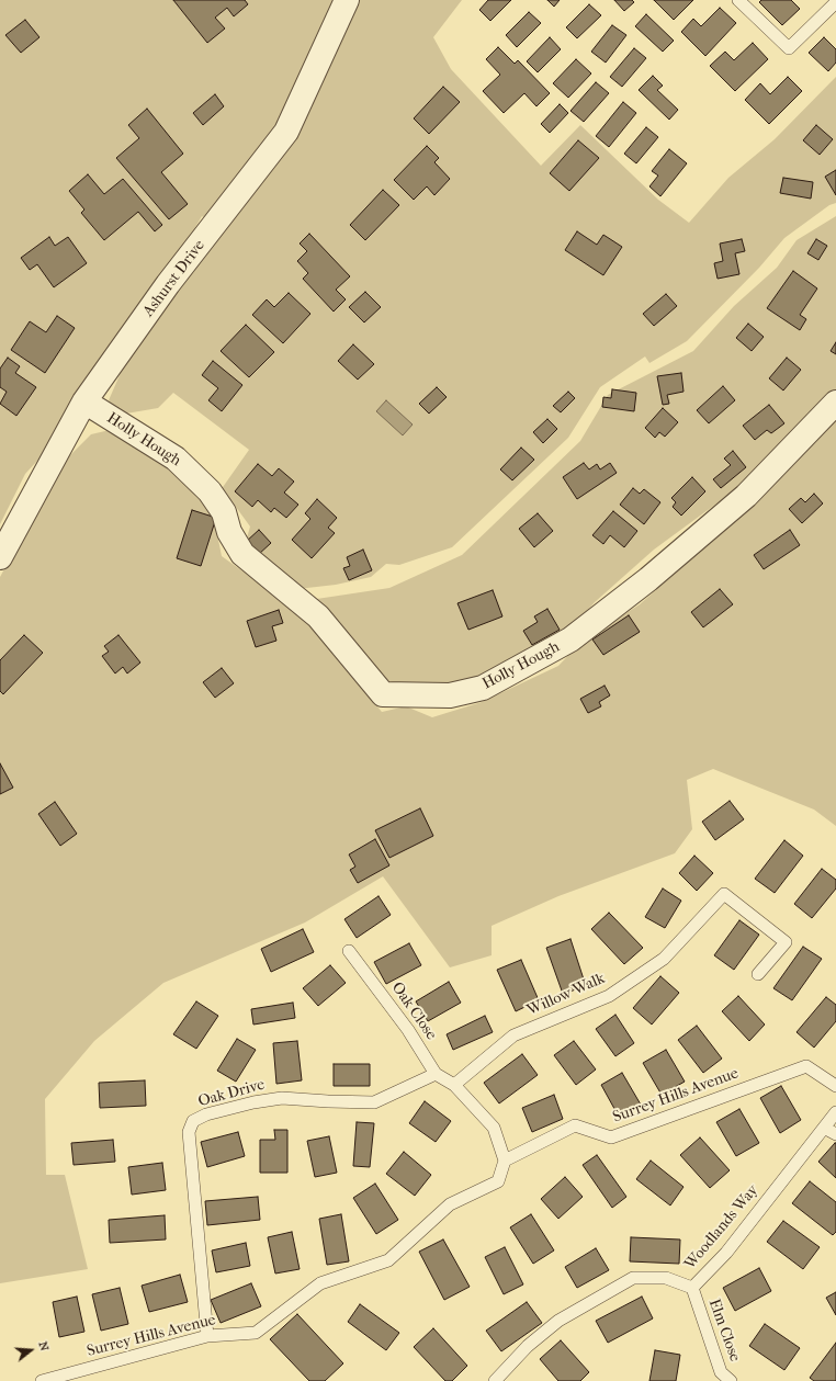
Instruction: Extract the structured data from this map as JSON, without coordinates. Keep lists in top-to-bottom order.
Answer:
{
  "streets": {
    "street": ["Ashurst Drive", "Holly Hough"],
    "lane": [
      "Willow Walk",
      "Oak Close",
      "Oak Drive",
      "Surrey Hills Avenue",
      "Woodlands Way",
      "Elm Close"
    ]
  },
  "crossings": [
    ["Ashurst Drive", "Holly Hough"],
    ["Willow Walk", "Oak Close"],
    ["Oak Close", "Oak Drive"],
    ["Oak Drive", "Surrey Hills Avenue"],
    ["Woodlands Way", "Elm Close"]
  ],
  "north": "right"
}
